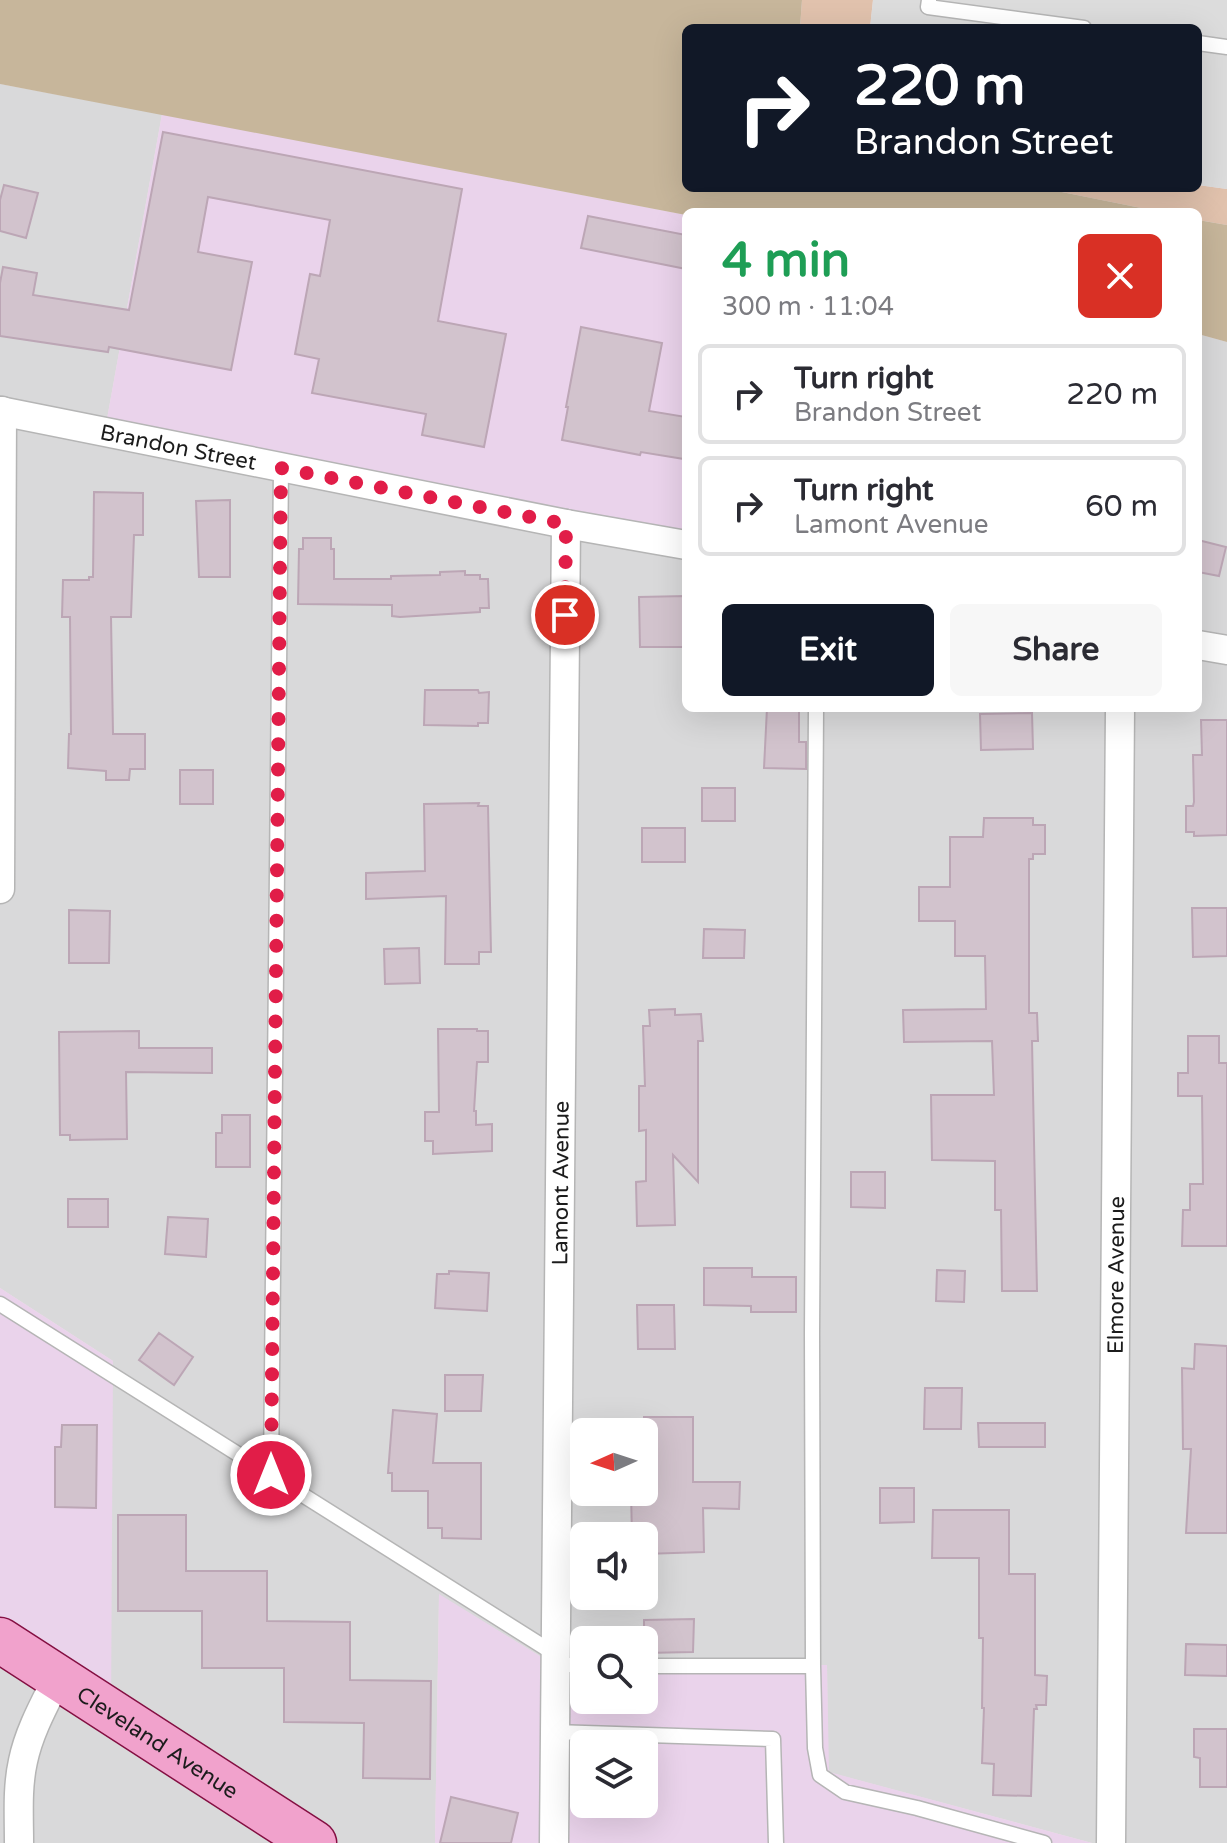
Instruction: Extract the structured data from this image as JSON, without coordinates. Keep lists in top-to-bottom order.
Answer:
{
  "streets": {
    "main road": ["Cleveland Avenue"],
    "street": ["Brandon Street", "Lamont Avenue", "Elmore Avenue"]
  },
  "crossings": [
    ["Brandon Street", "Lamont Avenue"]
  ],
  "north": "left",
  "page": {
    "turn": ["220 m", "Brandon Street"],
    "heading": ["4 min", "300 m · 11:04"],
    "list": [
      {
        "name": "Turn right",
        "note": "Brandon Street",
        "value": "220 m"
      },
      {
        "name": "Turn right",
        "note": "Lamont Avenue",
        "value": "60 m"
      }
    ],
    "buttons": ["Exit", "Share"]
  }
}
